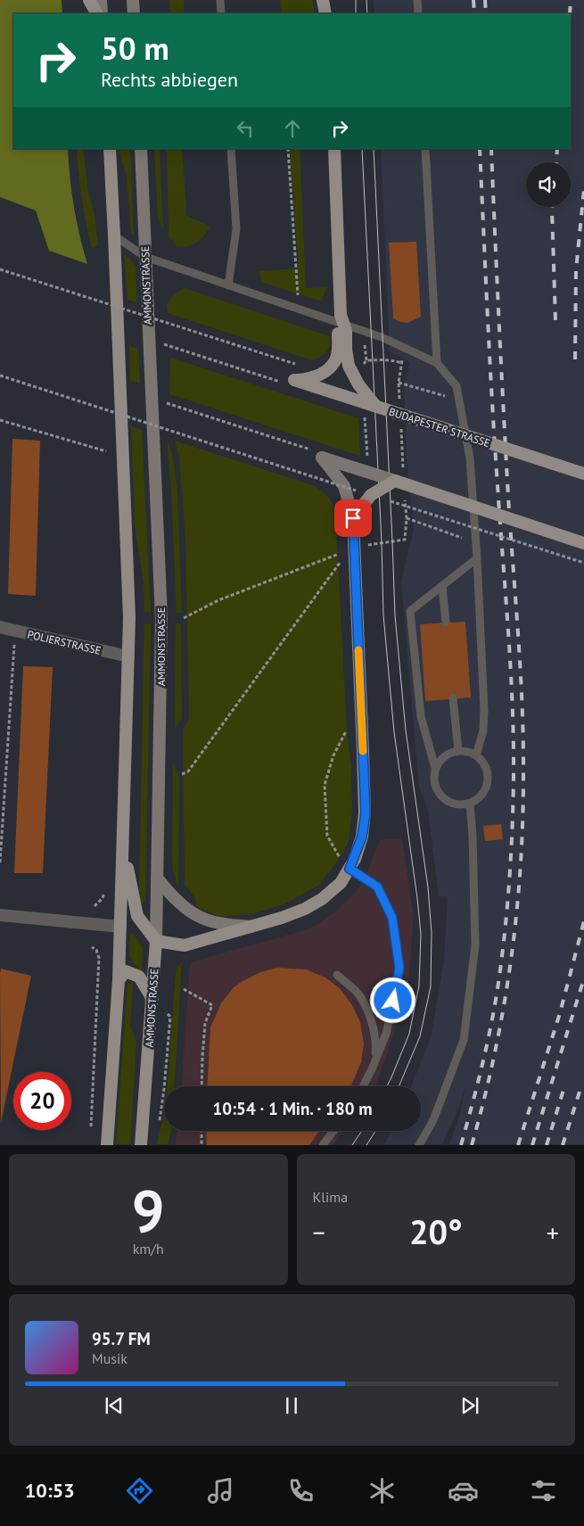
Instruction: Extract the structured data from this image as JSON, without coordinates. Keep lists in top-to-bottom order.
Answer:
{
  "streets": {
    "main road": ["AMMONSTRASSE", "BUDAPESTER STRASSE"],
    "street": ["POLIERSTRASSE"]
  },
  "page": {
    "turn": ["50 m", "Rechts abbiegen"],
    "limit": "20",
    "trip": "10:54 · 1 Min. · 180 m",
    "tile": [
      ["9", "km/h"],
      "Klima"
    ],
    "heat": ["−", "20°", "+"],
    "song": ["95.7 FM", "Musik"],
    "tabs": "10:53"
  }
}
